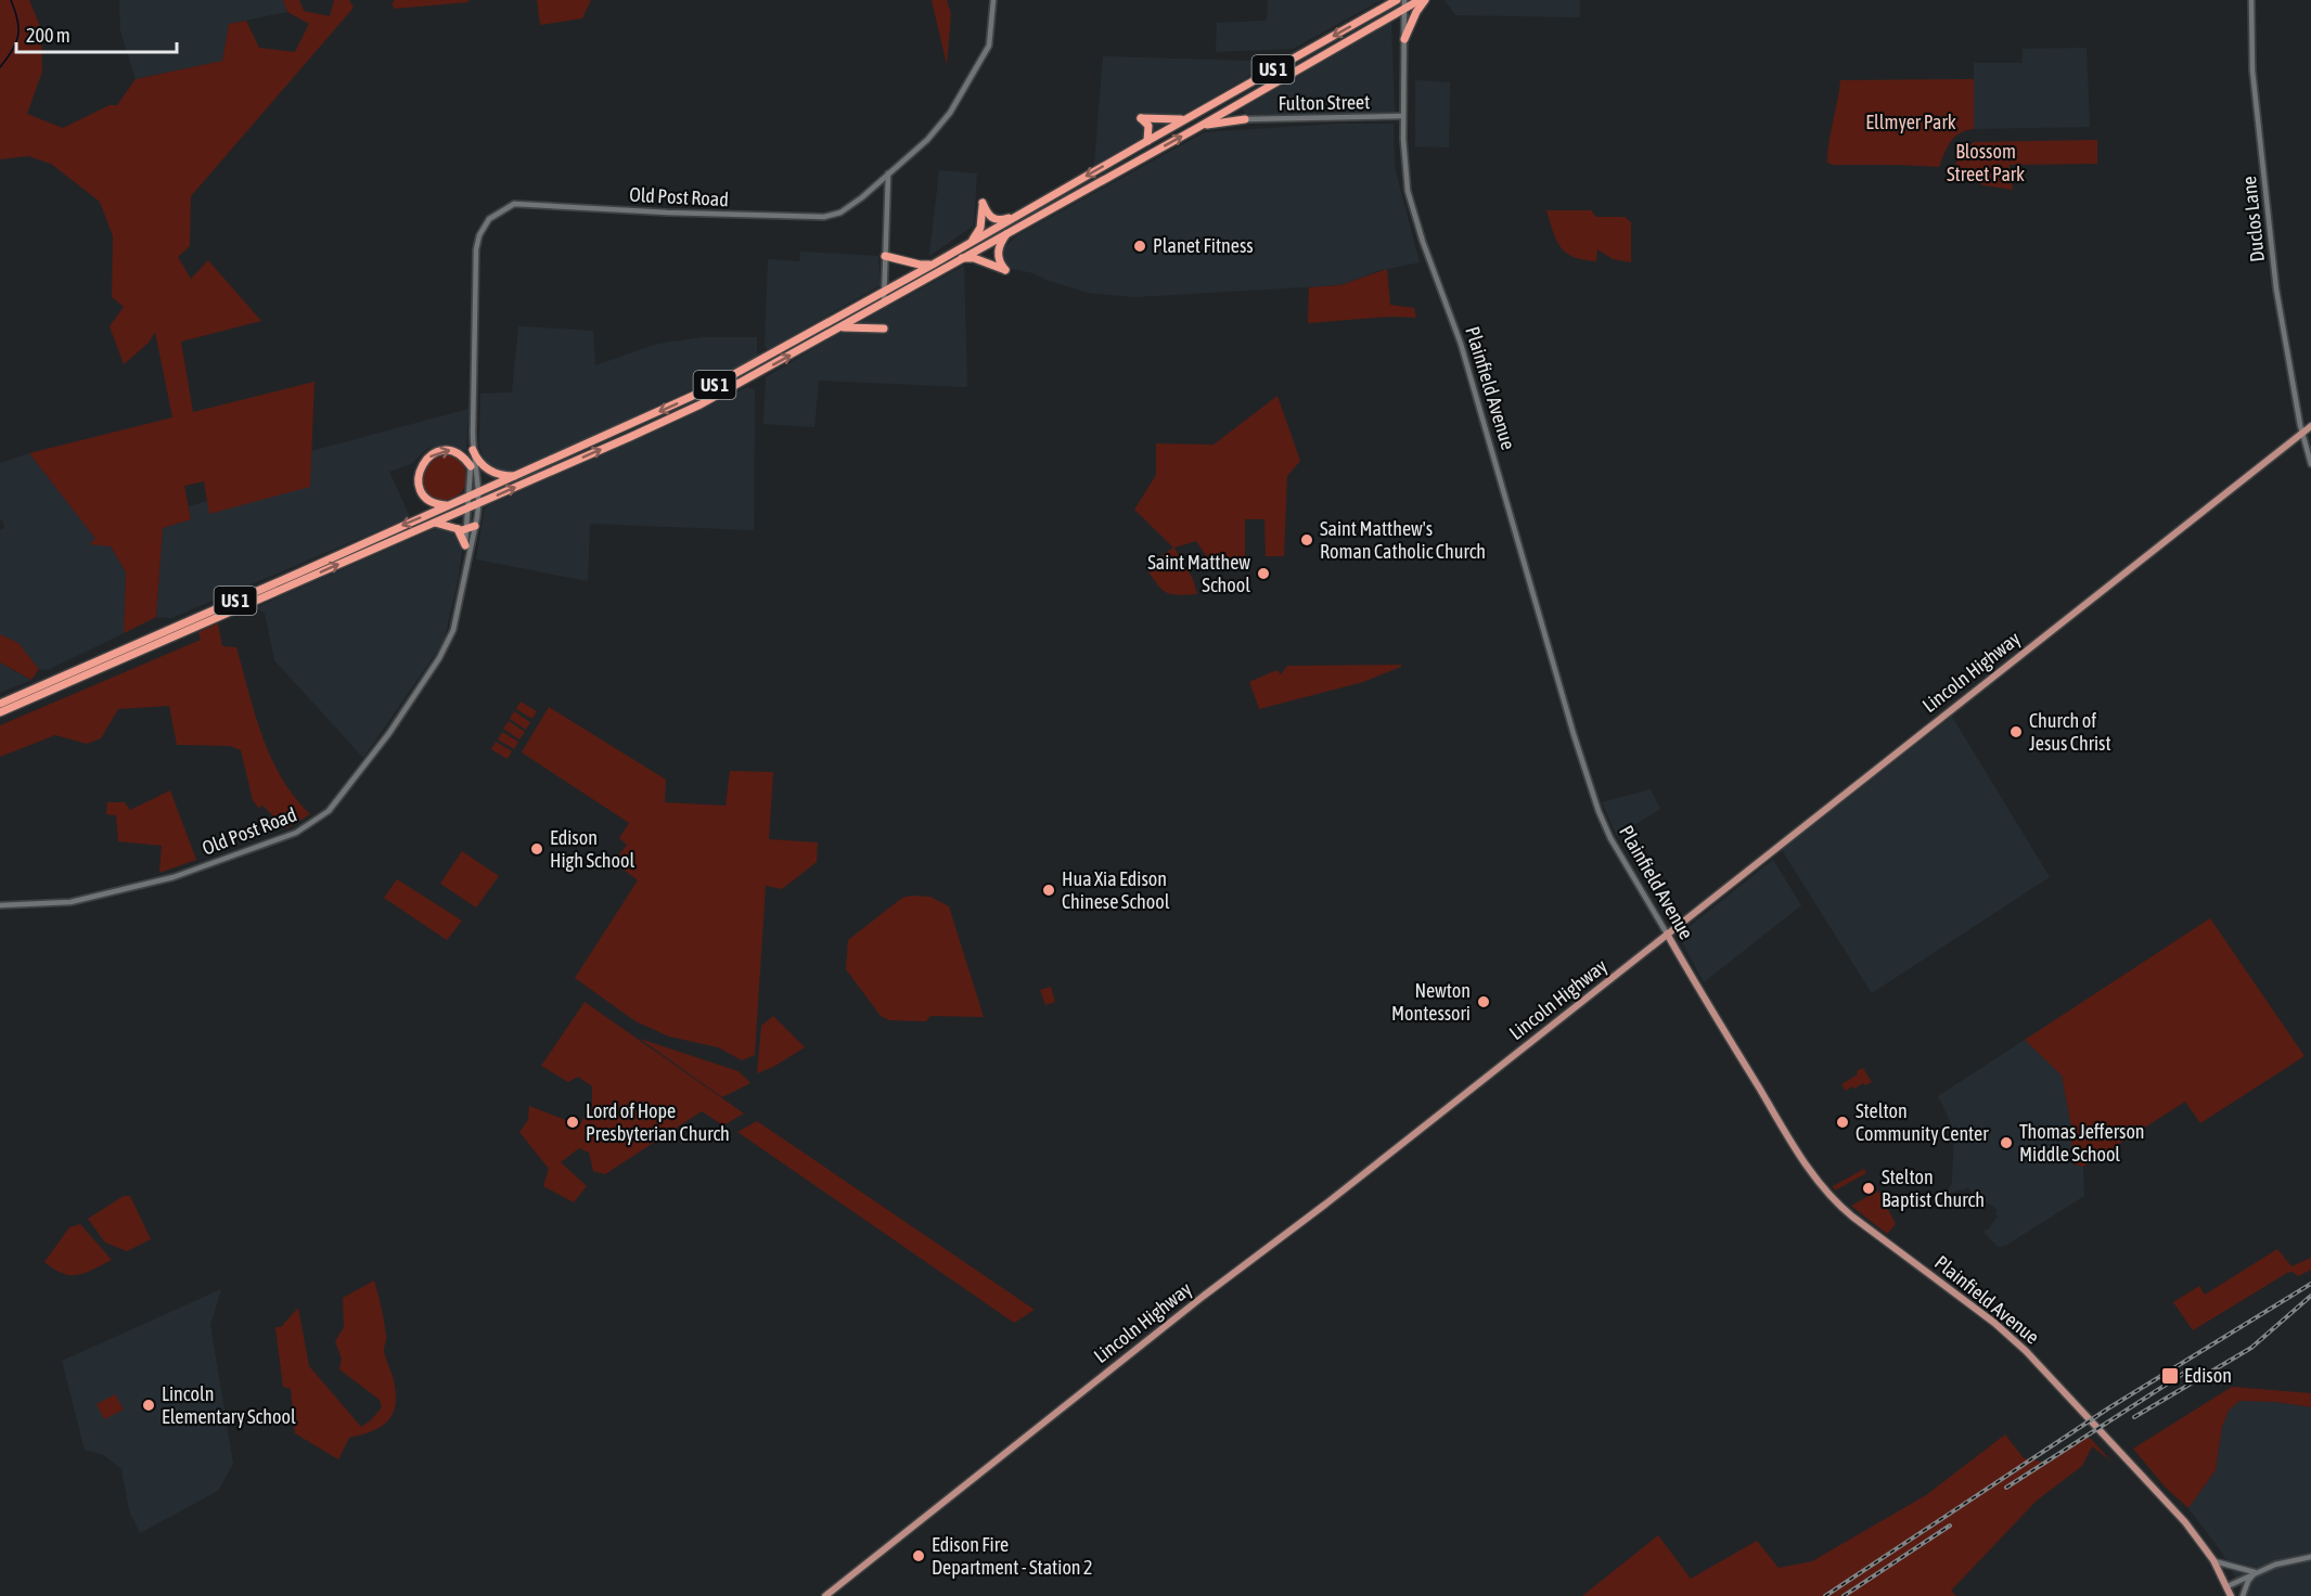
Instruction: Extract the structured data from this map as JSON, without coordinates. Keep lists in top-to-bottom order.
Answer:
{
  "streets": {
    "highway": ["US 1"],
    "main road": ["Plainfield Avenue", "Lincoln Highway"],
    "street": ["Fulton Street", "Old Post Road", "Duclos Lane"]
  },
  "crossings": [
    ["US 1", "Old Post Road"],
    ["US 1", "Plainfield Avenue"],
    ["Fulton Street", "Plainfield Avenue"],
    ["Duclos Lane", "Lincoln Highway"],
    ["Plainfield Avenue", "Lincoln Highway"]
  ],
  "parks": ["Ellmyer Park", "Blossom Street Park"],
  "places": {
    "other": [
      "Planet Fitness",
      "Saint Matthew's Roman Catholic Church",
      "Saint Matthew School",
      "Church of Jesus Christ",
      "Edison High School",
      "Hua Xia Edison Chinese School",
      "Newton Montessori",
      "Lord of Hope Presbyterian Church",
      "Stelton Community Center",
      "Thomas Jefferson Middle School",
      "Stelton Baptist Church",
      "Lincoln Elementary School",
      "Edison Fire Department - Station 2"
    ],
    "transit": ["Edison"]
  },
  "scale_bar": "200 m"
}
